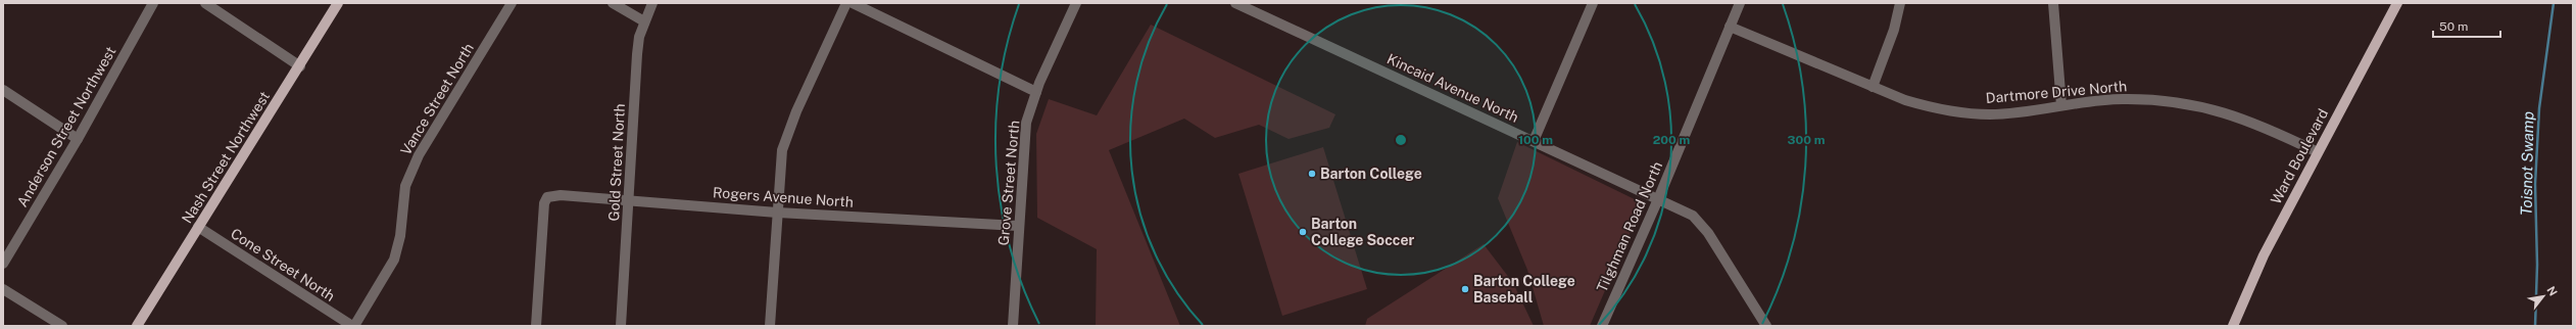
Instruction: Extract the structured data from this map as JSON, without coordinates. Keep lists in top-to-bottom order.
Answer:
{
  "streets": {
    "main road": ["Ward Boulevard", "Nash Street Northwest"],
    "street": [
      "Kincaid Avenue North",
      "Dartmore Drive North",
      "Vance Street North",
      "Anderson Street Northwest",
      "Gold Street North",
      "Grove Street North",
      "Rogers Avenue North",
      "Tilghman Road North",
      "Cone Street North"
    ]
  },
  "crossings": [
    ["Kincaid Avenue North", "Tilghman Road North"],
    ["Dartmore Drive North", "Ward Boulevard"],
    ["Dartmore Drive North", "Tilghman Road North"],
    ["Vance Street North", "Cone Street North"],
    ["Nash Street Northwest", "Cone Street North"],
    ["Gold Street North", "Rogers Avenue North"],
    ["Grove Street North", "Rogers Avenue North"]
  ],
  "water": ["Toisnot Swamp"],
  "places": ["Barton College", "Barton College Soccer", "Barton College Baseball"],
  "scale_bar": "50 m",
  "north": "top right",
  "rings": ["100 m", "200 m", "300 m"]
}
